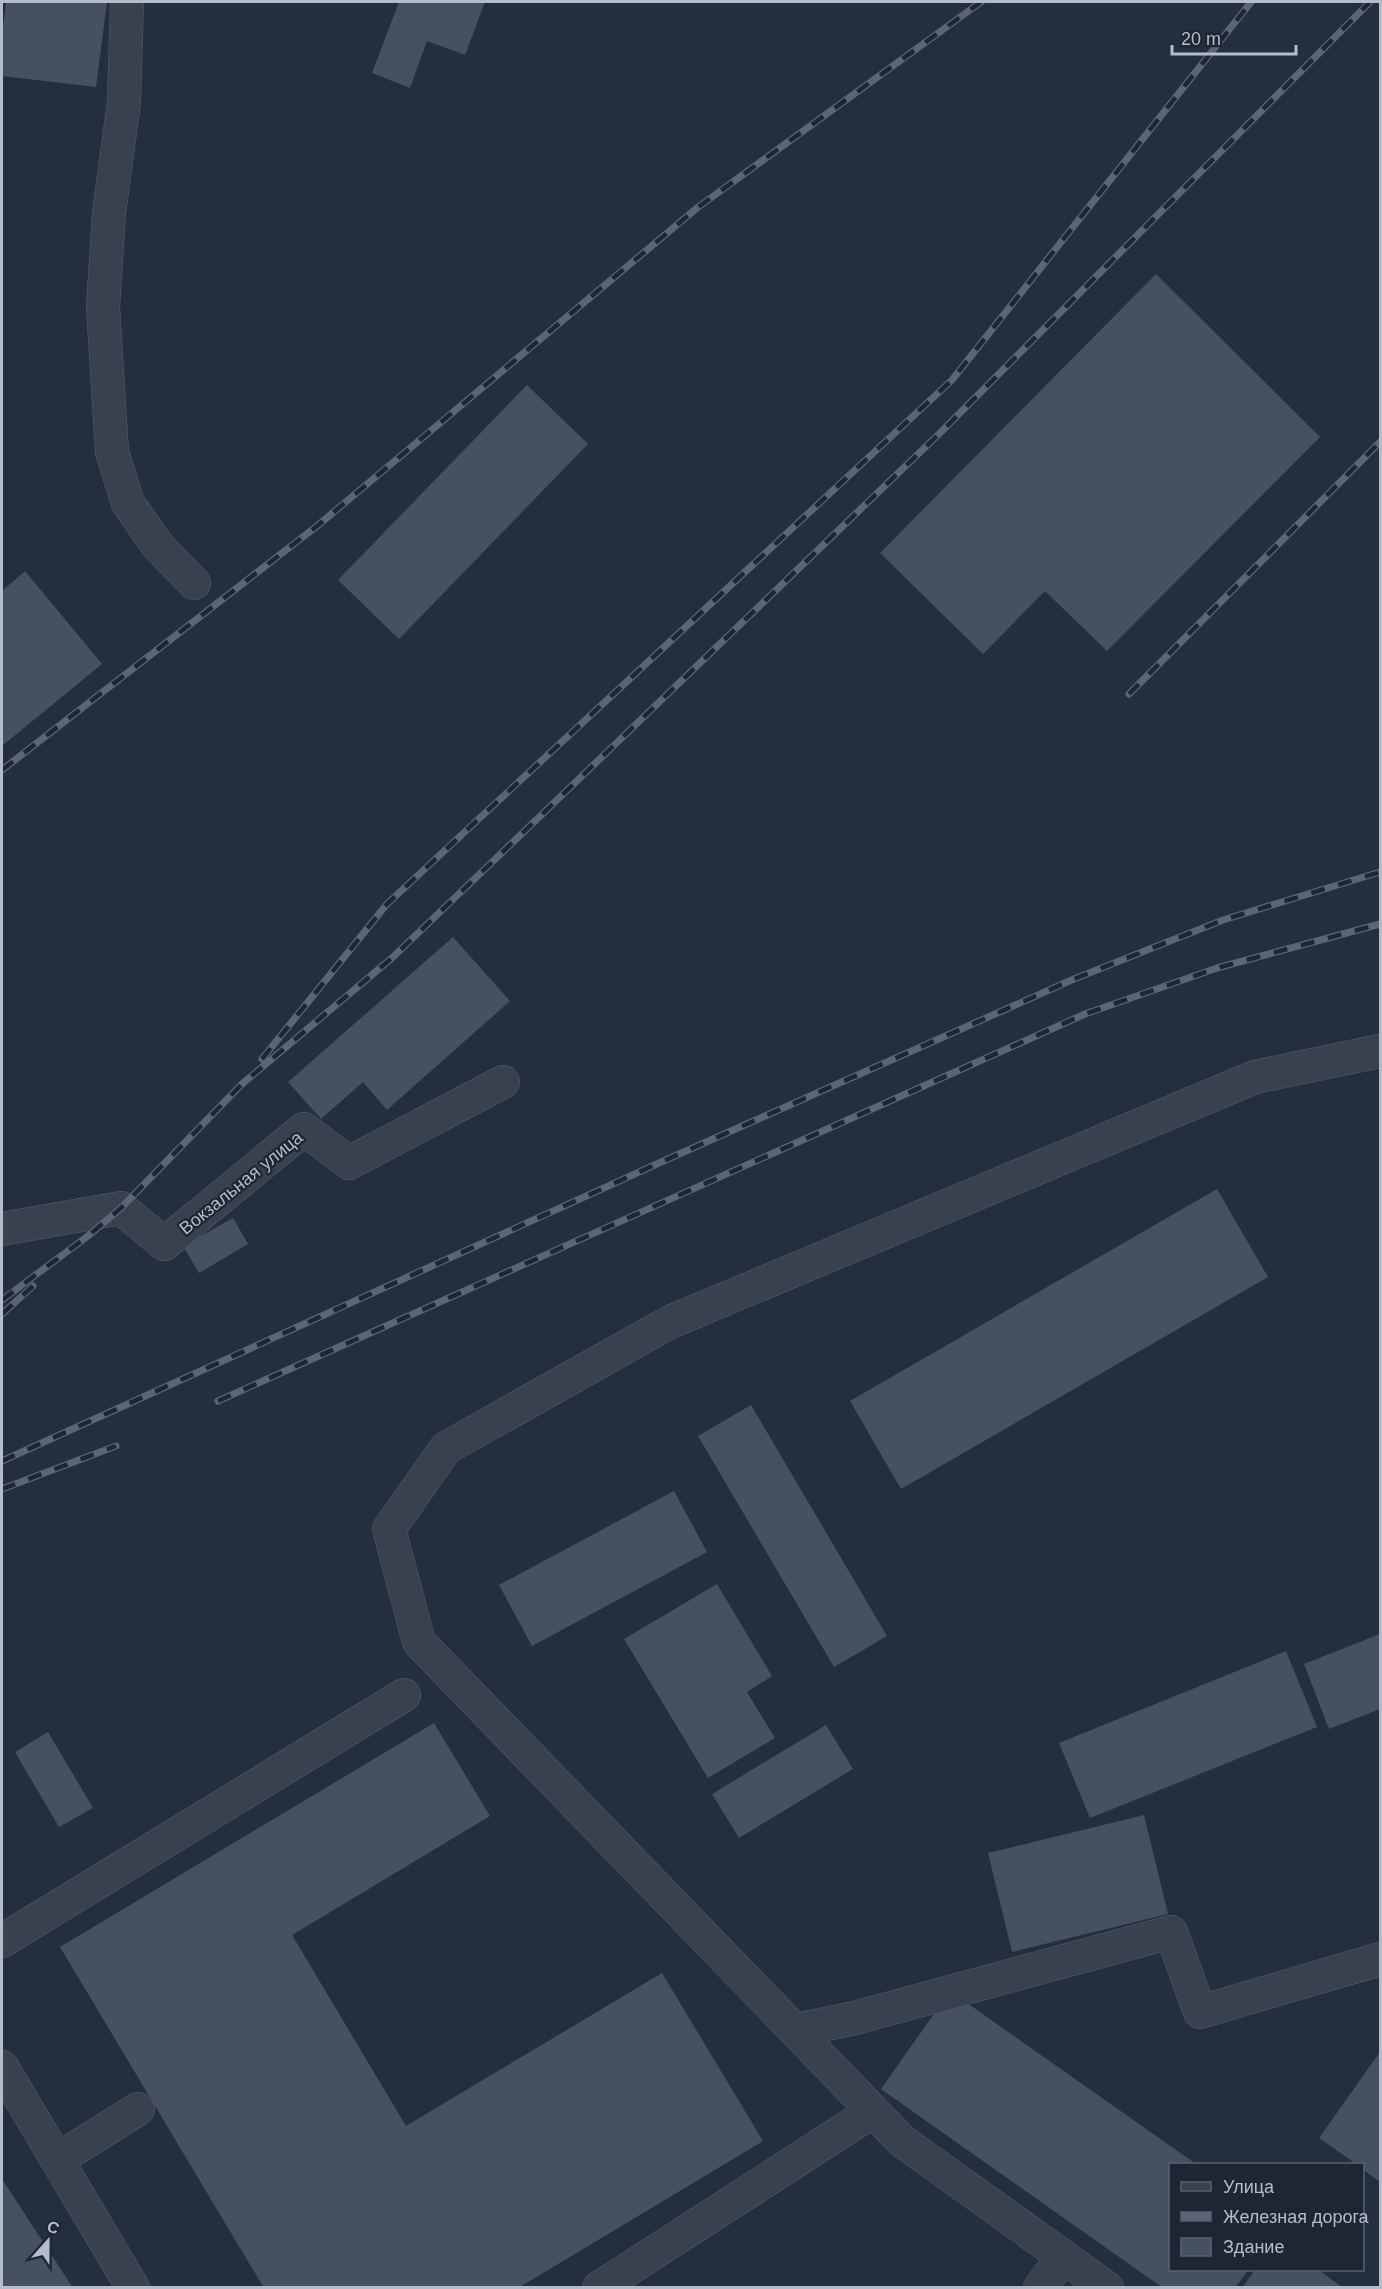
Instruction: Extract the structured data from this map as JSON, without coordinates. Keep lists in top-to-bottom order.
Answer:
{
  "streets": {
    "street": ["Вокзальная улица"]
  },
  "legend": ["Улица", "Железная дорога", "Здание"],
  "scale_bar": "20 m",
  "north": "top"
}
